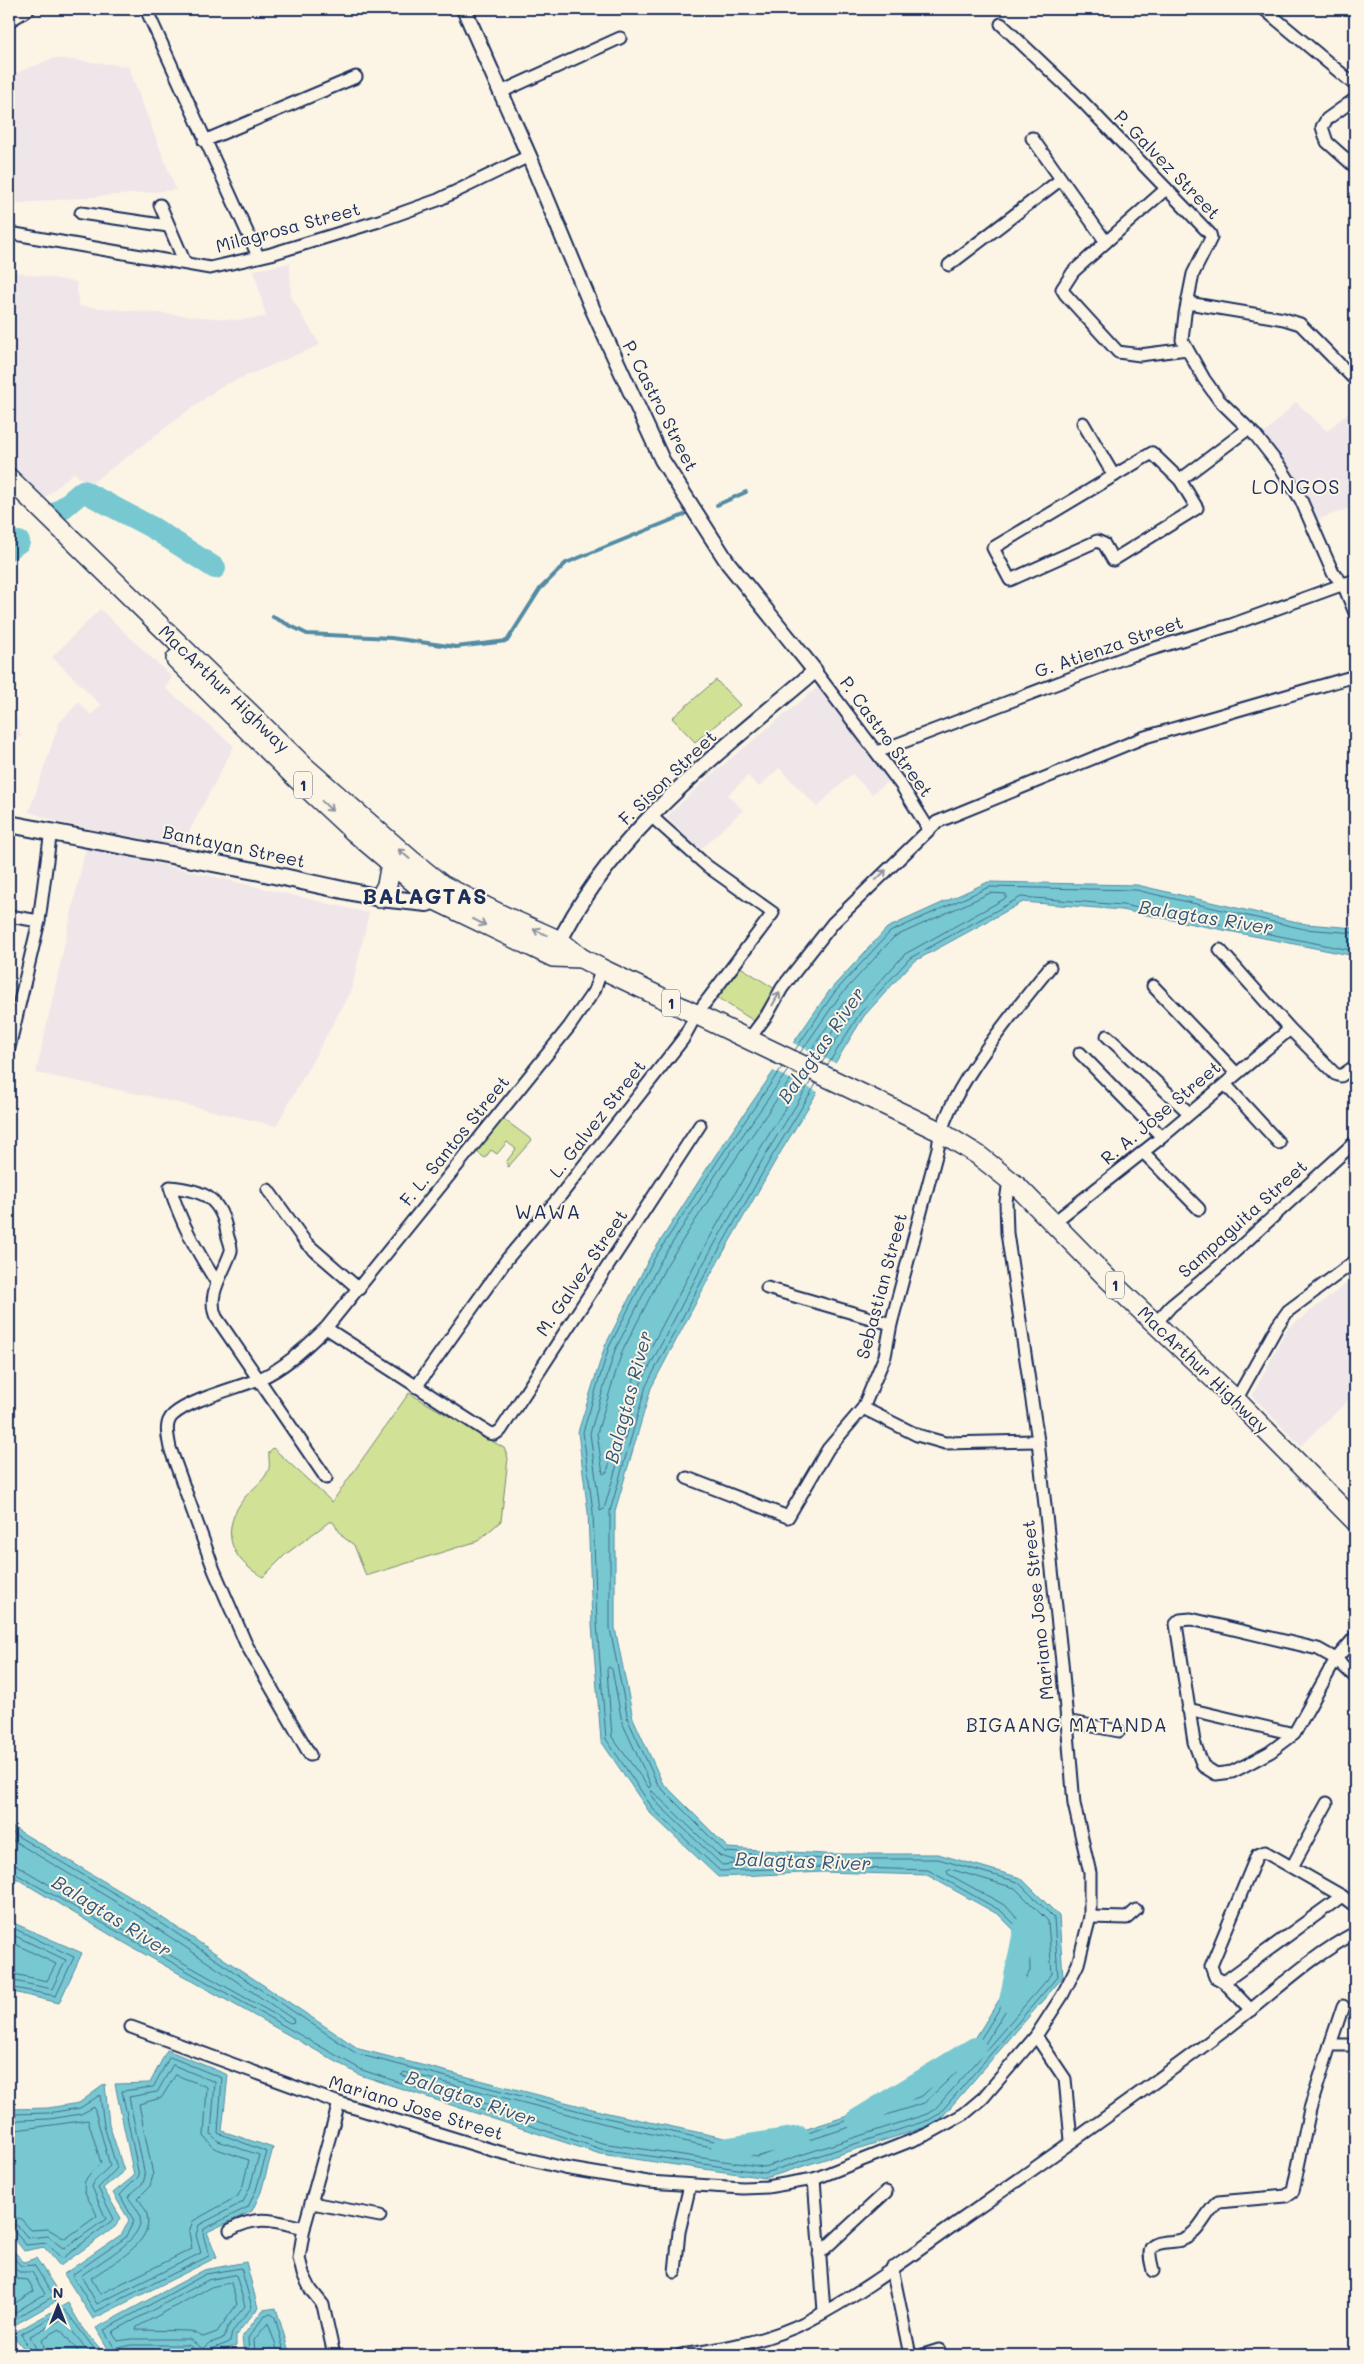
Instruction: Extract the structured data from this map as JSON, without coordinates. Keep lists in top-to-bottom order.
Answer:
{
  "streets": {
    "highway": ["MacArthur Highway", "1"],
    "main road": ["Bantayan Street"],
    "street": [
      "P. Galvez Street",
      "Milagrosa Street",
      "P. Castro Street",
      "G. Atienza Street",
      "F. Sison Street",
      "R. A. Jose Street",
      "L. Galvez Street",
      "F. L. Santos Street",
      "Sampaguita Street",
      "M. Galvez Street",
      "Sebastian Street",
      "Mariano Jose Street"
    ]
  },
  "crossings": [
    ["P. Galvez Street", "G. Atienza Street"],
    ["Milagrosa Street", "P. Castro Street"],
    ["P. Castro Street", "G. Atienza Street"],
    ["P. Castro Street", "F. Sison Street"],
    ["MacArthur Highway", "F. Sison Street"],
    ["MacArthur Highway", "Bantayan Street"],
    ["MacArthur Highway", "R. A. Jose Street"],
    ["MacArthur Highway", "L. Galvez Street"],
    ["MacArthur Highway", "F. L. Santos Street"],
    ["MacArthur Highway", "Sampaguita Street"],
    ["MacArthur Highway", "Sebastian Street"],
    ["MacArthur Highway", "Mariano Jose Street"],
    ["F. Sison Street", "L. Galvez Street"],
    ["L. Galvez Street", "M. Galvez Street"]
  ],
  "districts": [
    "LONGOS",
    "BALAGTAS",
    "WAWA",
    "BIGAANG MATANDA"
  ],
  "water": ["Balagtas River"],
  "north": "top"
}
